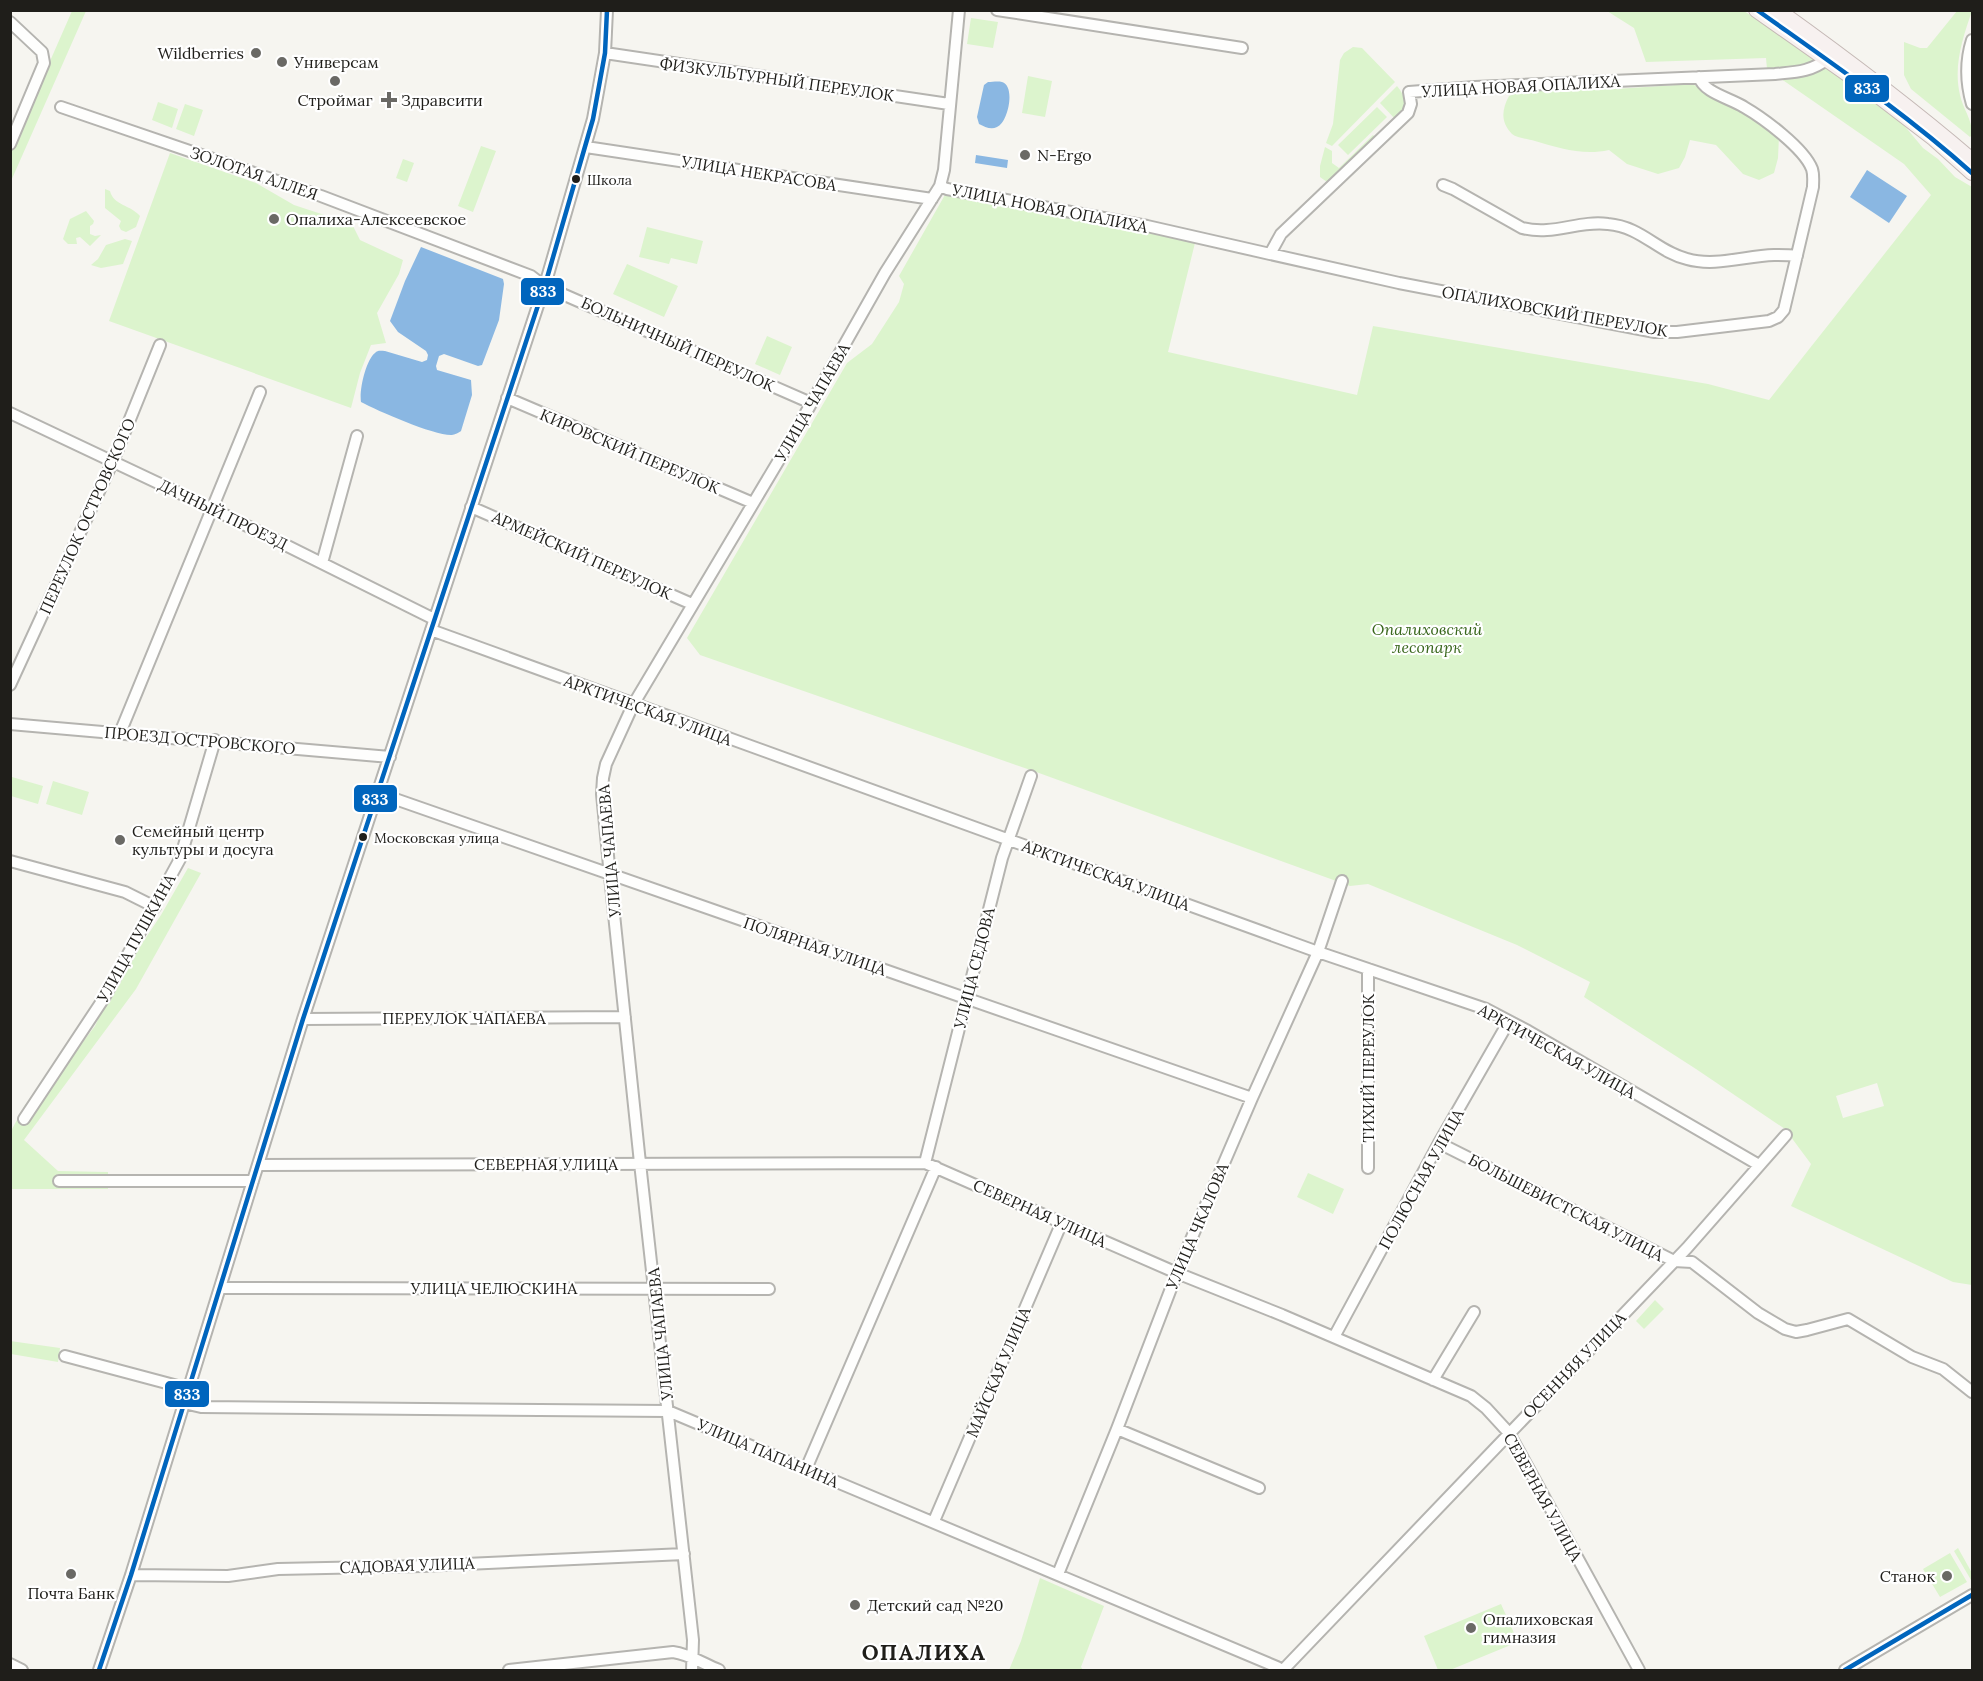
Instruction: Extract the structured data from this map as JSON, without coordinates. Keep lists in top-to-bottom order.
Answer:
{
  "streets": {
    "street": [
      "ФИЗКУЛЬТУРНЫЙ ПЕРЕУЛОК",
      "УЛИЦА НОВАЯ ОПАЛИХА",
      "ЗОЛОТАЯ АЛЛЕЯ",
      "УЛИЦА НЕКРАСОВА",
      "ОПАЛИХОВСКИЙ ПЕРЕУЛОК",
      "БОЛЬНИЧНЫЙ ПЕРЕУЛОК",
      "УЛИЦА ЧАПАЕВА",
      "КИРОВСКИЙ ПЕРЕУЛОК",
      "ДАЧНЫЙ ПРОЕЗД",
      "ПЕРЕУЛОК ОСТРОВСКОГО",
      "АРМЕЙСКИЙ ПЕРЕУЛОК",
      "АРКТИЧЕСКАЯ УЛИЦА",
      "ПРОЕЗД ОСТРОВСКОГО",
      "УЛИЦА ПУШКИНА",
      "ПОЛЯРНАЯ УЛИЦА",
      "УЛИЦА СЕДОВА",
      "ПЕРЕУЛОК ЧАПАЕВА",
      "ТИХИЙ ПЕРЕУЛОК",
      "СЕВЕРНАЯ УЛИЦА",
      "ПОЛЮСНАЯ УЛИЦА",
      "БОЛЬШЕВИСТСКАЯ УЛИЦА",
      "УЛИЦА ЧКАЛОВА",
      "УЛИЦА ЧЕЛЮСКИНА",
      "ОСЕННЯЯ УЛИЦА",
      "МАЙСКАЯ УЛИЦА",
      "УЛИЦА ПАПАНИНА",
      "САДОВАЯ УЛИЦА"
    ]
  },
  "crossings": [
    ["ФИЗКУЛЬТУРНЫЙ ПЕРЕУЛОК", "УЛИЦА ЧАПАЕВА"],
    ["УЛИЦА НОВАЯ ОПАЛИХА", "ОПАЛИХОВСКИЙ ПЕРЕУЛОК"],
    ["УЛИЦА НОВАЯ ОПАЛИХА", "УЛИЦА ЧАПАЕВА"],
    ["ЗОЛОТАЯ АЛЛЕЯ", "БОЛЬНИЧНЫЙ ПЕРЕУЛОК"],
    ["УЛИЦА НЕКРАСОВА", "УЛИЦА ЧАПАЕВА"],
    ["БОЛЬНИЧНЫЙ ПЕРЕУЛОК", "УЛИЦА ЧАПАЕВА"],
    ["УЛИЦА ЧАПАЕВА", "КИРОВСКИЙ ПЕРЕУЛОК"],
    ["УЛИЦА ЧАПАЕВА", "АРМЕЙСКИЙ ПЕРЕУЛОК"],
    ["УЛИЦА ЧАПАЕВА", "АРКТИЧЕСКАЯ УЛИЦА"],
    ["УЛИЦА ЧАПАЕВА", "ПОЛЯРНАЯ УЛИЦА"],
    ["УЛИЦА ЧАПАЕВА", "ПЕРЕУЛОК ЧАПАЕВА"],
    ["УЛИЦА ЧАПАЕВА", "СЕВЕРНАЯ УЛИЦА"],
    ["УЛИЦА ЧАПАЕВА", "УЛИЦА ЧЕЛЮСКИНА"],
    ["УЛИЦА ЧАПАЕВА", "УЛИЦА ПАПАНИНА"],
    ["УЛИЦА ЧАПАЕВА", "САДОВАЯ УЛИЦА"],
    ["ДАЧНЫЙ ПРОЕЗД", "ПЕРЕУЛОК ОСТРОВСКОГО"],
    ["АРКТИЧЕСКАЯ УЛИЦА", "УЛИЦА СЕДОВА"],
    ["АРКТИЧЕСКАЯ УЛИЦА", "ТИХИЙ ПЕРЕУЛОК"],
    ["АРКТИЧЕСКАЯ УЛИЦА", "ПОЛЮСНАЯ УЛИЦА"],
    ["АРКТИЧЕСКАЯ УЛИЦА", "УЛИЦА ЧКАЛОВА"],
    ["АРКТИЧЕСКАЯ УЛИЦА", "ОСЕННЯЯ УЛИЦА"],
    ["ПРОЕЗД ОСТРОВСКОГО", "УЛИЦА ПУШКИНА"],
    ["ПОЛЯРНАЯ УЛИЦА", "УЛИЦА СЕДОВА"],
    ["ПОЛЯРНАЯ УЛИЦА", "УЛИЦА ЧКАЛОВА"],
    ["УЛИЦА СЕДОВА", "СЕВЕРНАЯ УЛИЦА"],
    ["УЛИЦА СЕДОВА", "УЛИЦА ПАПАНИНА"],
    ["СЕВЕРНАЯ УЛИЦА", "ПОЛЮСНАЯ УЛИЦА"],
    ["СЕВЕРНАЯ УЛИЦА", "УЛИЦА ЧКАЛОВА"],
    ["СЕВЕРНАЯ УЛИЦА", "ОСЕННЯЯ УЛИЦА"],
    ["СЕВЕРНАЯ УЛИЦА", "МАЙСКАЯ УЛИЦА"],
    ["ПОЛЮСНАЯ УЛИЦА", "БОЛЬШЕВИСТСКАЯ УЛИЦА"],
    ["БОЛЬШЕВИСТСКАЯ УЛИЦА", "ОСЕННЯЯ УЛИЦА"],
    ["УЛИЦА ЧКАЛОВА", "УЛИЦА ПАПАНИНА"],
    ["ОСЕННЯЯ УЛИЦА", "УЛИЦА ПАПАНИНА"],
    ["МАЙСКАЯ УЛИЦА", "УЛИЦА ПАПАНИНА"]
  ],
  "districts": ["ОПАЛИХА"],
  "parks": ["Опалиховский лесопарк"],
  "places": {
    "other": [
      "Wildberries",
      "Универсам",
      "Строймаг",
      "N-Ergo",
      "Школа",
      "Опалиха-Алексеевское",
      "Московская улица",
      "Семейный центр культуры и досуга",
      "Почта Банк",
      "Станок",
      "Детский сад №20",
      "Опалиховская гимназия"
    ],
    "health": ["Здравсити"]
  },
  "lines": ["transit line 833"]
}
